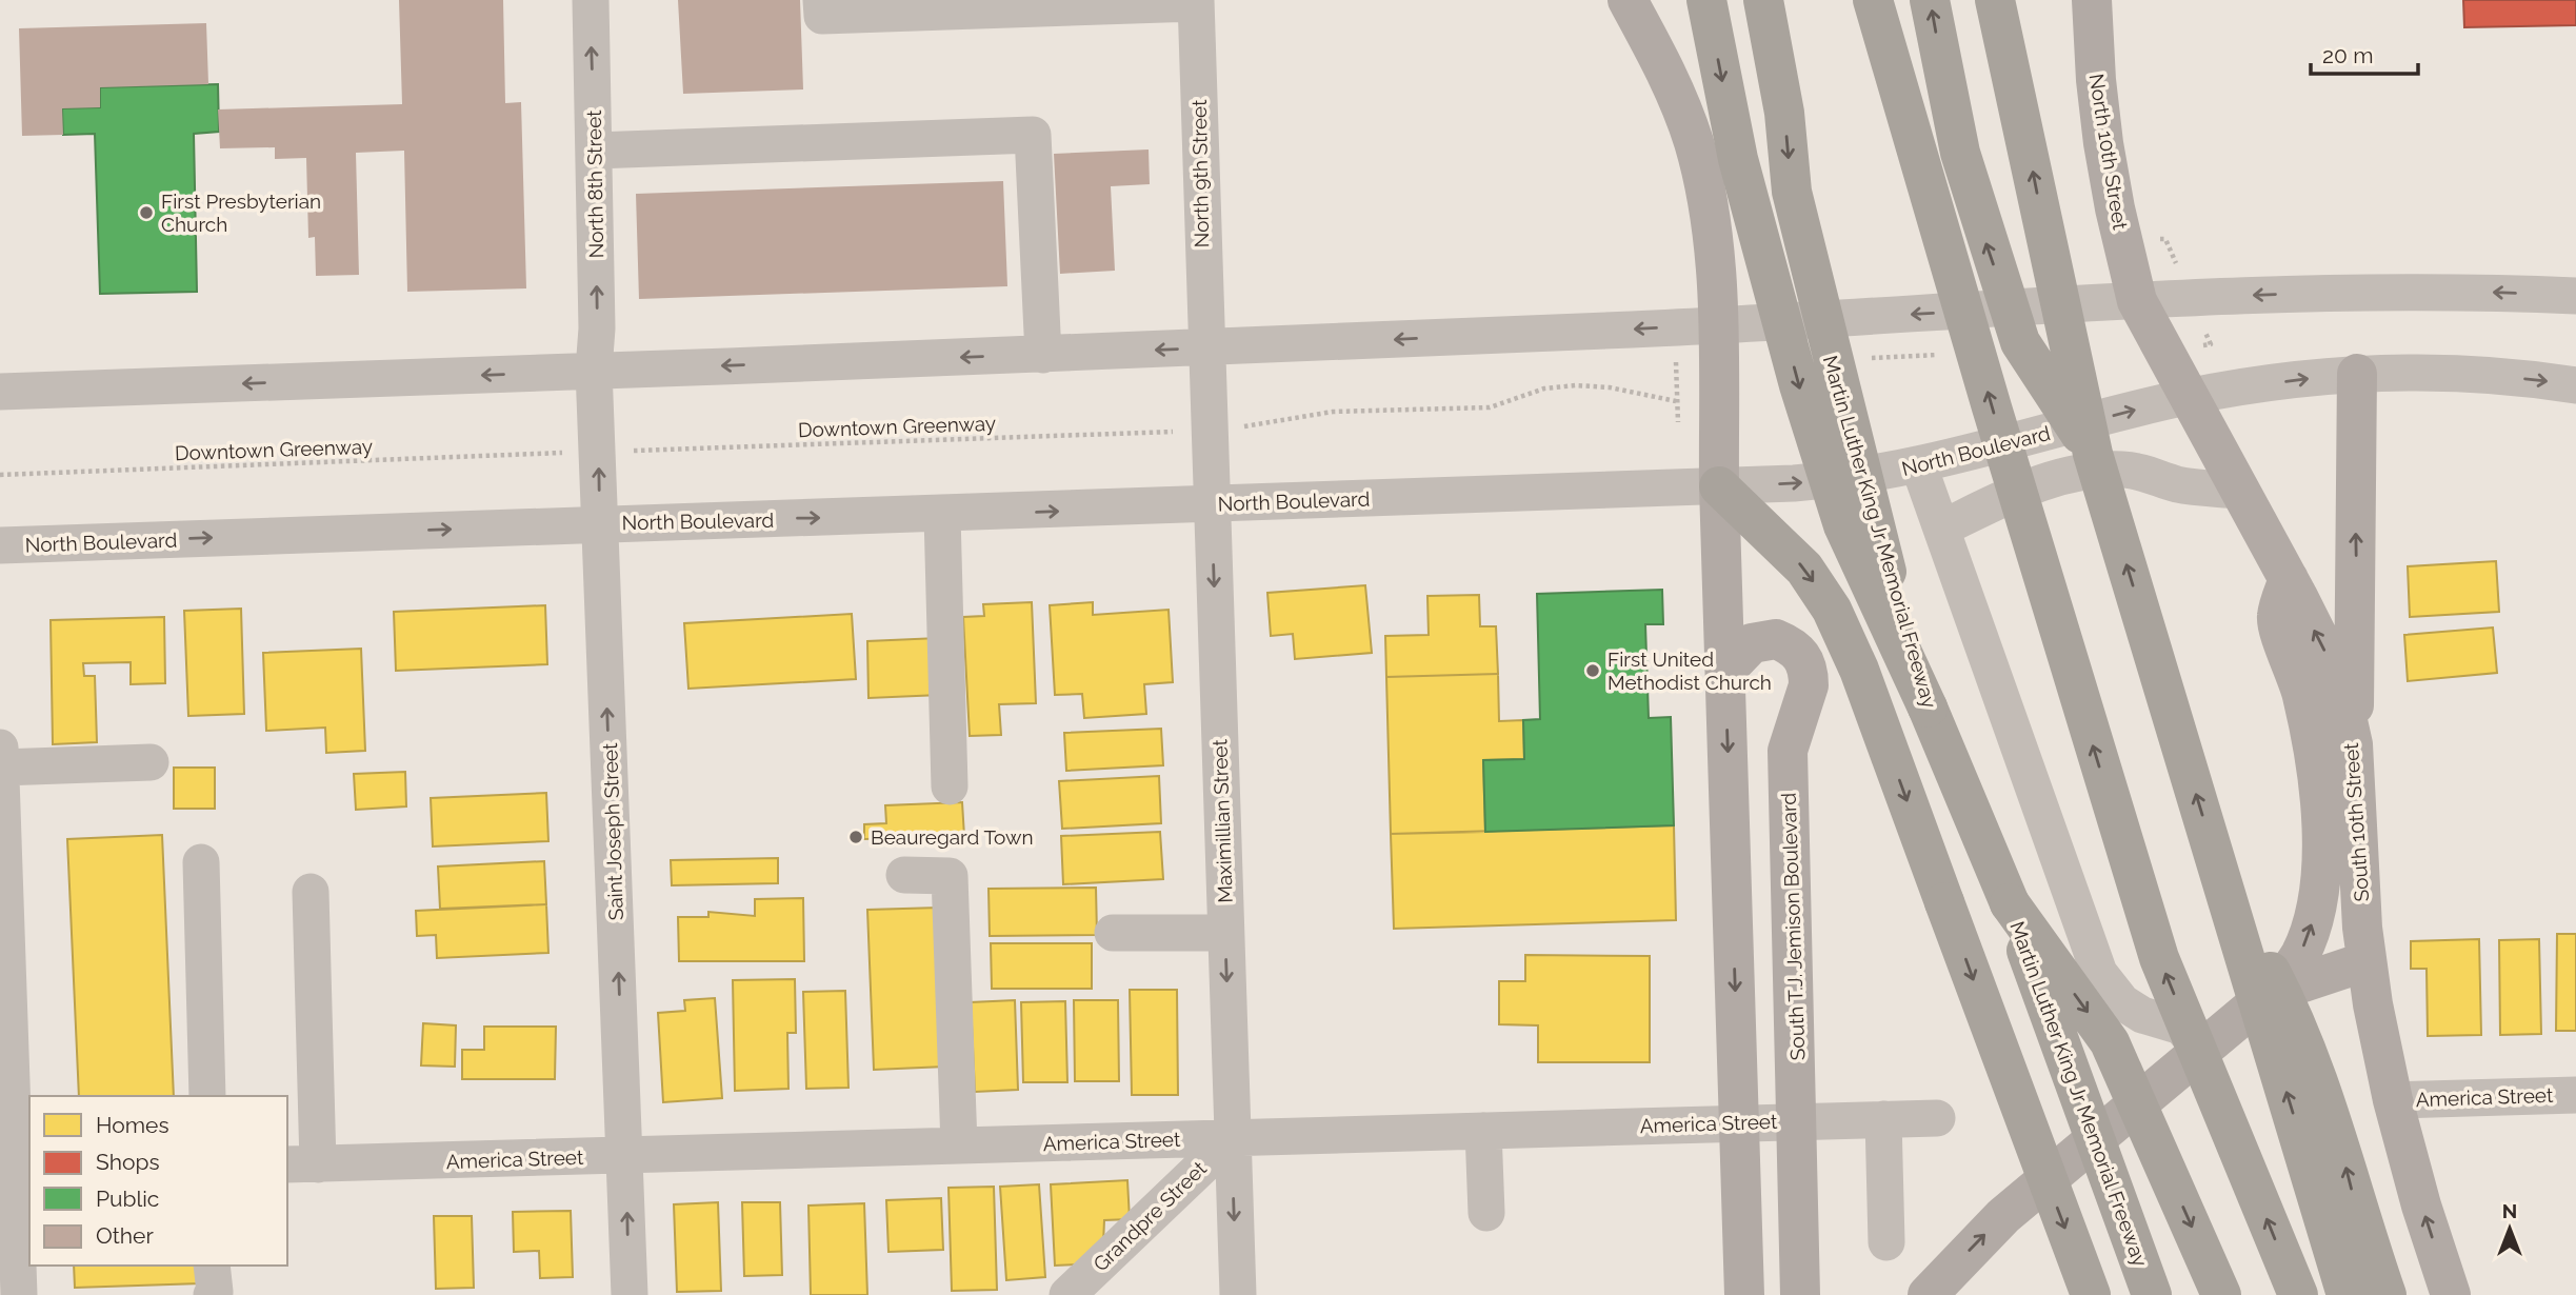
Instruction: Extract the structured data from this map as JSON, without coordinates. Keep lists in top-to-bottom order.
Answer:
{
  "streets": {
    "highway": ["Martin Luther King Jr Memorial Freeway"],
    "main road": ["North 10th Street", "South 10th Street", "South T.J. Jemison Boulevard"],
    "street": [
      "North 9th Street",
      "North 8th Street",
      "North Boulevard",
      "Maximillian Street",
      "Saint Joseph Street",
      "America Street",
      "Grandpre Street"
    ],
    "path": ["Downtown Greenway"]
  },
  "crossings": [
    ["North 10th Street", "South 10th Street"],
    ["North 9th Street", "Maximillian Street"],
    ["North 8th Street", "Saint Joseph Street"],
    ["North Boulevard", "Maximillian Street"],
    ["North Boulevard", "South 10th Street"],
    ["North Boulevard", "Saint Joseph Street"],
    ["Maximillian Street", "America Street"],
    ["Maximillian Street", "Grandpre Street"],
    ["South 10th Street", "America Street"],
    ["Saint Joseph Street", "America Street"],
    ["South T.J. Jemison Boulevard", "America Street"],
    ["America Street", "Grandpre Street"]
  ],
  "one_way": ["North 8th Street", "Saint Joseph Street"],
  "places": ["First Presbyterian Church", "First United Methodist Church", "Beauregard Town"],
  "legend": [
    "Homes",
    "Shops",
    "Public",
    "Other"
  ],
  "scale_bar": "20 m",
  "north": "top"
}
